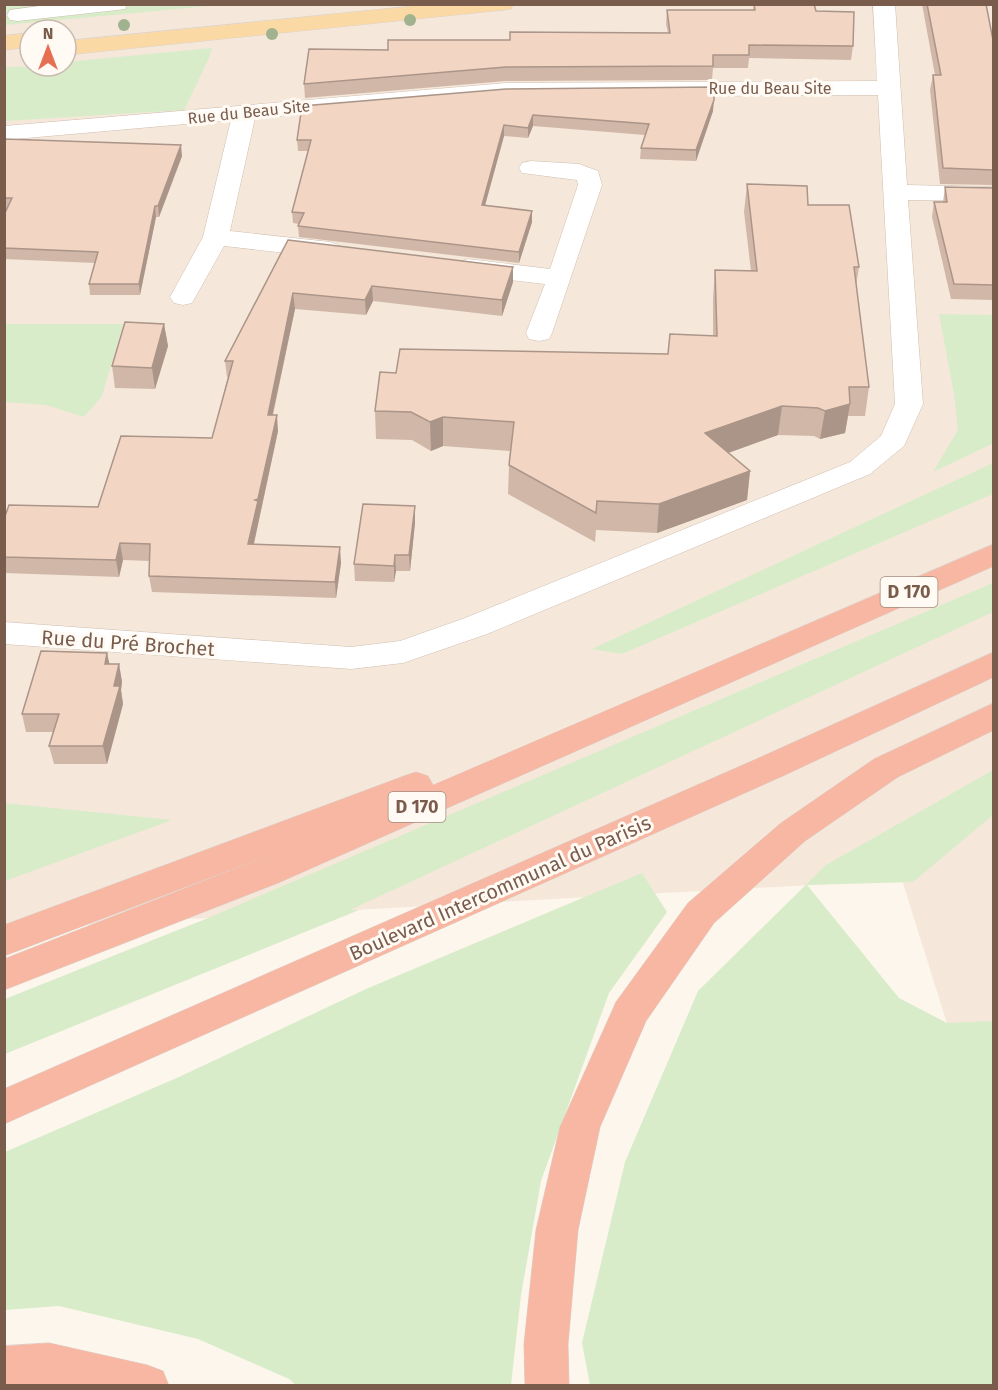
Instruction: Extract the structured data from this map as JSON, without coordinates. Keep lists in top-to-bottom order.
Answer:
{
  "streets": {
    "highway": ["D 170", "Boulevard Intercommunal du Parisis"],
    "street": ["Rue du Beau Site", "Rue du Pré Brochet"]
  },
  "crossings": [
    ["Rue du Beau Site", "Rue du Pré Brochet"]
  ],
  "north": "top"
}
